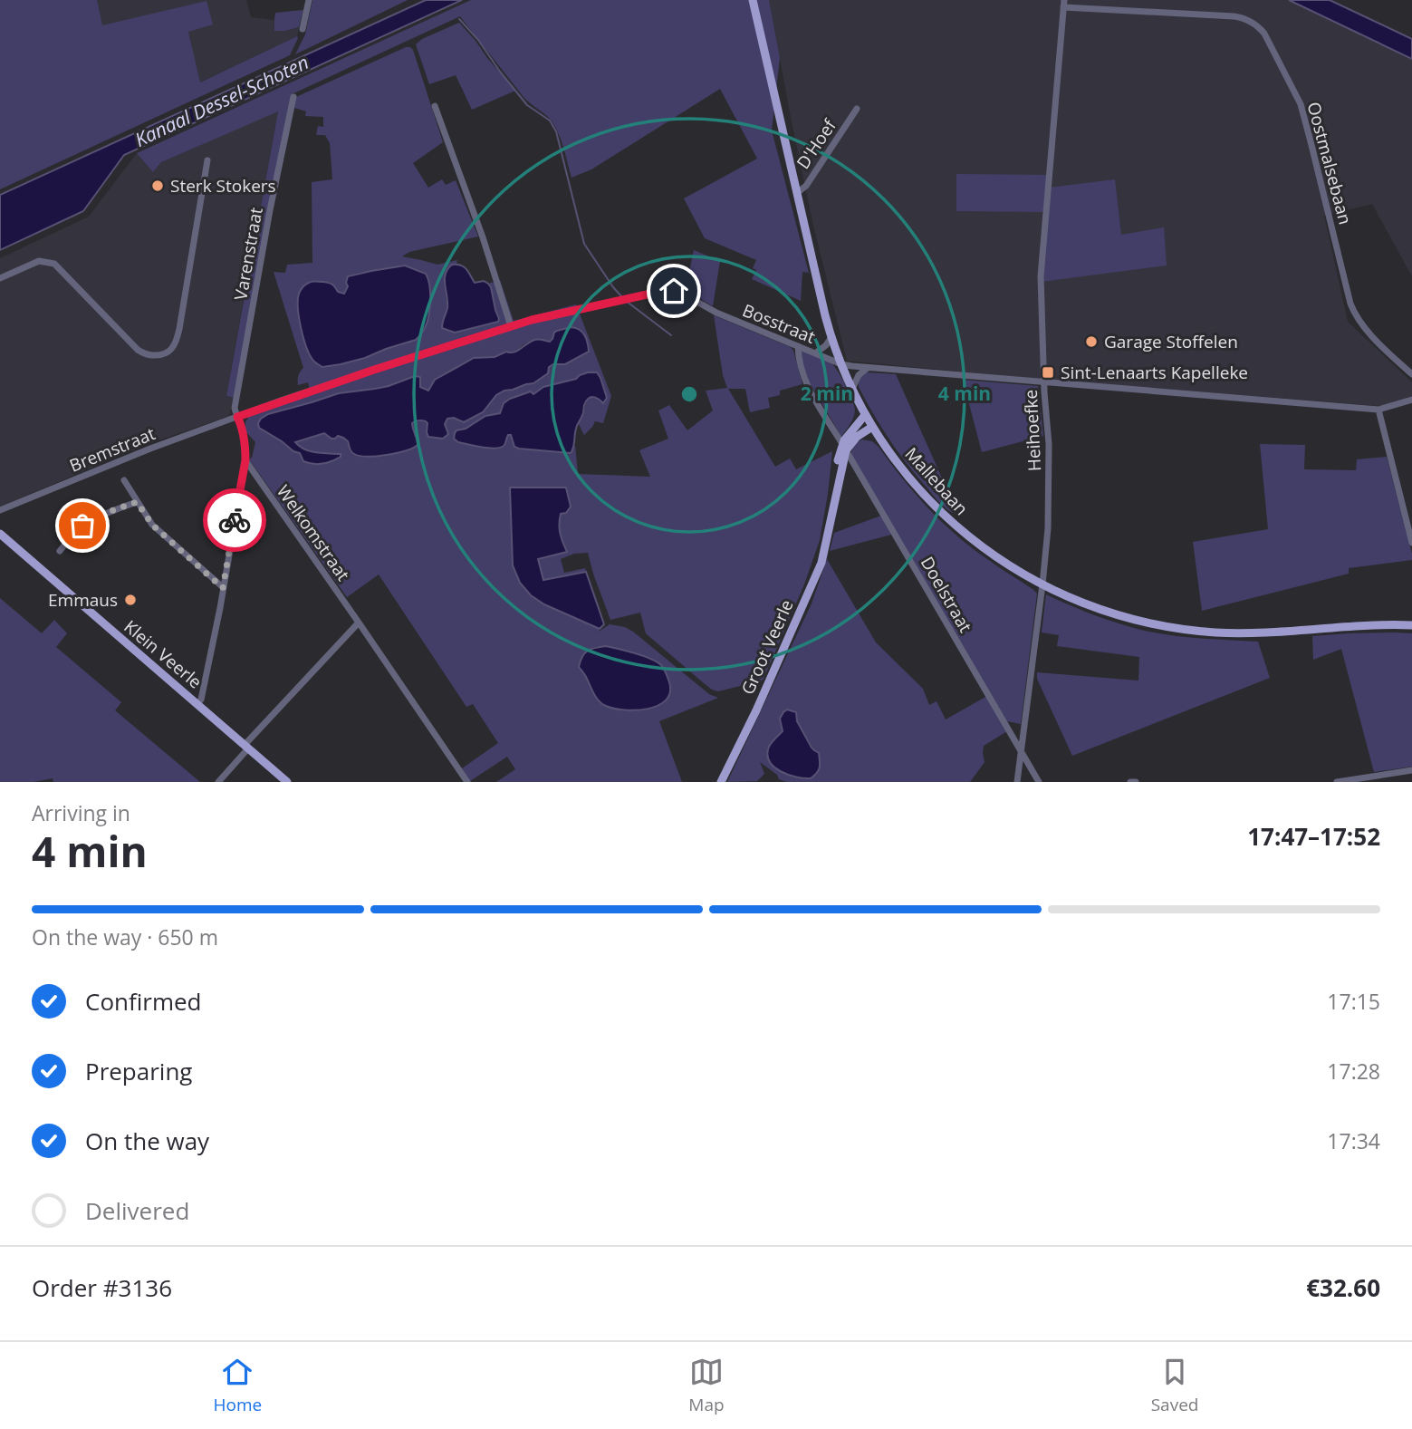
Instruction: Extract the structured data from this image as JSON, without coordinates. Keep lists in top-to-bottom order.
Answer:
{
  "streets": {
    "main road": ["Mallebaan", "Groot Veerle", "Klein Veerle"],
    "street": [
      "D'Hoef",
      "Oostmalsebaan",
      "Varenstraat",
      "Bosstraat",
      "Heihoefke",
      "Bremstraat",
      "Welkomstraat",
      "Doelstraat"
    ]
  },
  "crossings": [
    ["D'Hoef", "Mallebaan"],
    ["Oostmalsebaan", "Heihoefke"],
    ["Varenstraat", "Bosstraat"],
    ["Varenstraat", "Bremstraat"],
    ["Bosstraat", "Heihoefke"],
    ["Bosstraat", "Bremstraat"],
    ["Bosstraat", "Mallebaan"],
    ["Bosstraat", "Doelstraat"],
    ["Heihoefke", "Mallebaan"],
    ["Heihoefke", "Doelstraat"],
    ["Mallebaan", "Groot Veerle"],
    ["Doelstraat", "Groot Veerle"]
  ],
  "water": ["Kanaal Dessel-Schoten"],
  "places": {
    "other": ["Sterk Stokers", "Garage Stoffelen", "Emmaus"],
    "transit": ["Sint-Lenaarts Kapelleke"]
  },
  "page": {
    "heading": ["4 min", "Arriving in", "17:47–17:52"],
    "panel": ["Order #3136", "€32.60"],
    "bar": "On the way · 650 m",
    "list": [
      ["Confirmed", "17:15"],
      ["Preparing", "17:28"],
      ["On the way", "17:34"],
      "Delivered"
    ],
    "tabs": ["Home", "Map", "Saved"]
  },
  "rings": ["2 min", "4 min"]
}
